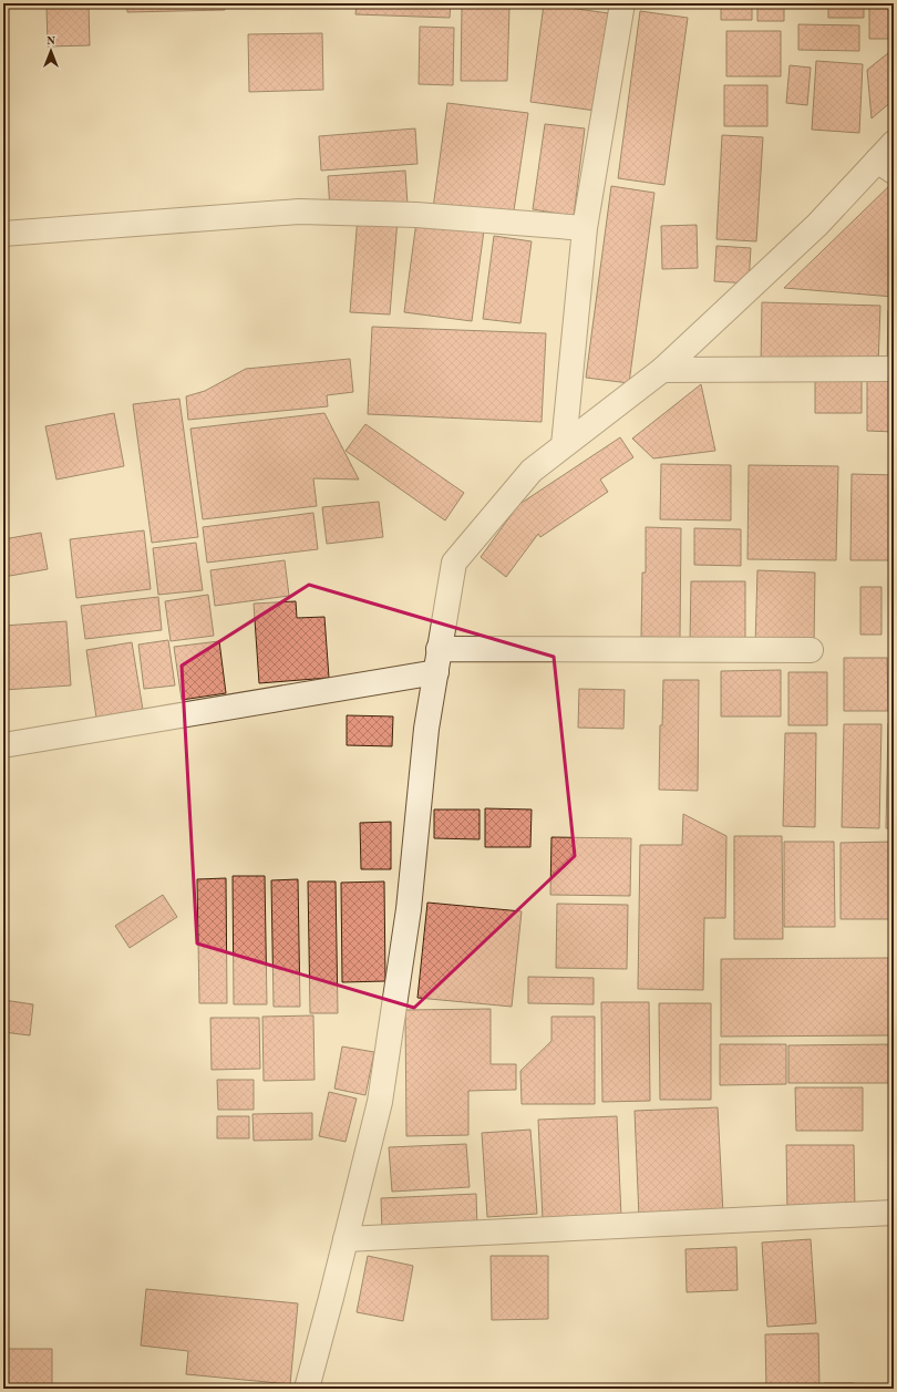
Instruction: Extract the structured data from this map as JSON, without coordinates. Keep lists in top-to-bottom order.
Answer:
{
  "north": "top"
}
